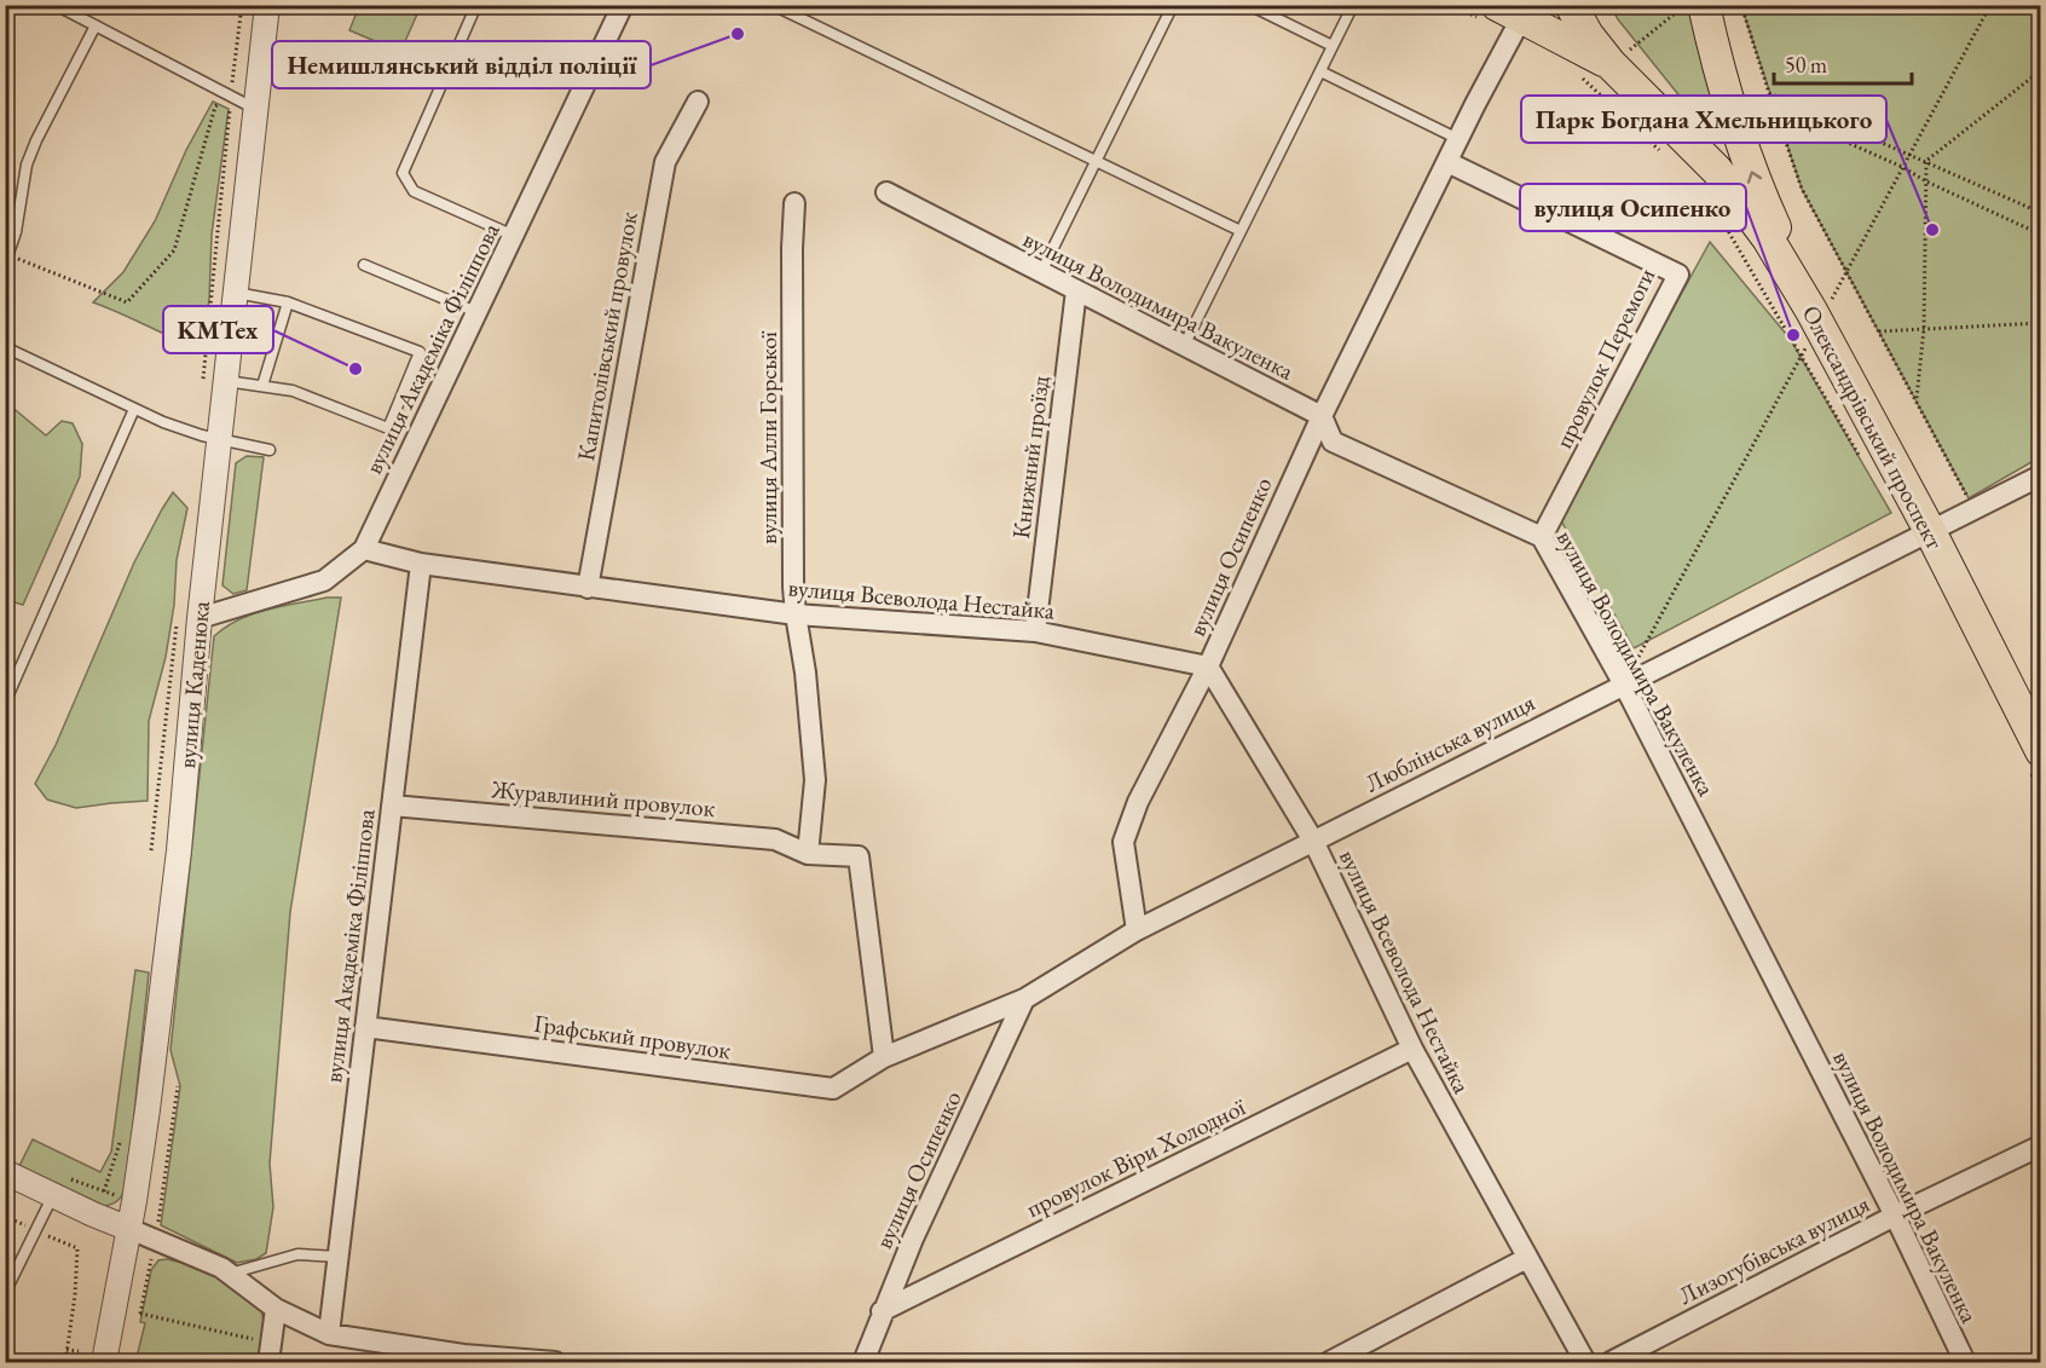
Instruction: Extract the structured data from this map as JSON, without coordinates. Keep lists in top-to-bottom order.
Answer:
{
  "streets": {
    "main road": ["Олександрівський проспект"],
    "street": [
      "вулиця Володимира Вакуленка",
      "Капитолівський провулок",
      "вулиця Академіка Філіппова",
      "провулок Перемоги",
      "вулиця Алли Горської",
      "Книжний проїзд",
      "вулиця Осипенко",
      "вулиця Всеволода Нестайка",
      "вулиця Каденюка",
      "Люблінська вулиця",
      "Журавлиний провулок",
      "Графський провулок",
      "провулок Віри Холодної",
      "Лизогубівська вулиця"
    ]
  },
  "crossings": [
    ["вулиця Володимира Вакуленка", "провулок Перемоги"],
    ["вулиця Володимира Вакуленка", "Книжний проїзд"],
    ["вулиця Володимира Вакуленка", "вулиця Осипенко"],
    ["вулиця Володимира Вакуленка", "Люблінська вулиця"],
    ["вулиця Володимира Вакуленка", "Лизогубівська вулиця"],
    ["Капитолівський провулок", "вулиця Всеволода Нестайка"],
    ["вулиця Академіка Філіппова", "вулиця Всеволода Нестайка"],
    ["вулиця Академіка Філіппова", "вулиця Каденюка"],
    ["вулиця Академіка Філіппова", "Журавлиний провулок"],
    ["вулиця Академіка Філіппова", "Графський провулок"],
    ["провулок Перемоги", "вулиця Осипенко"],
    ["Олександрівський проспект", "вулиця Осипенко"],
    ["Олександрівський проспект", "Люблінська вулиця"],
    ["вулиця Алли Горської", "вулиця Всеволода Нестайка"],
    ["вулиця Алли Горської", "Журавлиний провулок"],
    ["Книжний проїзд", "вулиця Всеволода Нестайка"],
    ["вулиця Осипенко", "вулиця Всеволода Нестайка"],
    ["вулиця Осипенко", "Люблінська вулиця"],
    ["вулиця Осипенко", "провулок Віри Холодної"],
    ["вулиця Всеволода Нестайка", "Люблінська вулиця"],
    ["вулиця Всеволода Нестайка", "провулок Віри Холодної"],
    ["Люблінська вулиця", "Графський провулок"]
  ],
  "places": [
    "Немишлянський відділ поліції",
    "Парк Богдана Хмельницького",
    "вулиця Осипенко",
    "KMTex"
  ],
  "scale_bar": "50 m"
}
